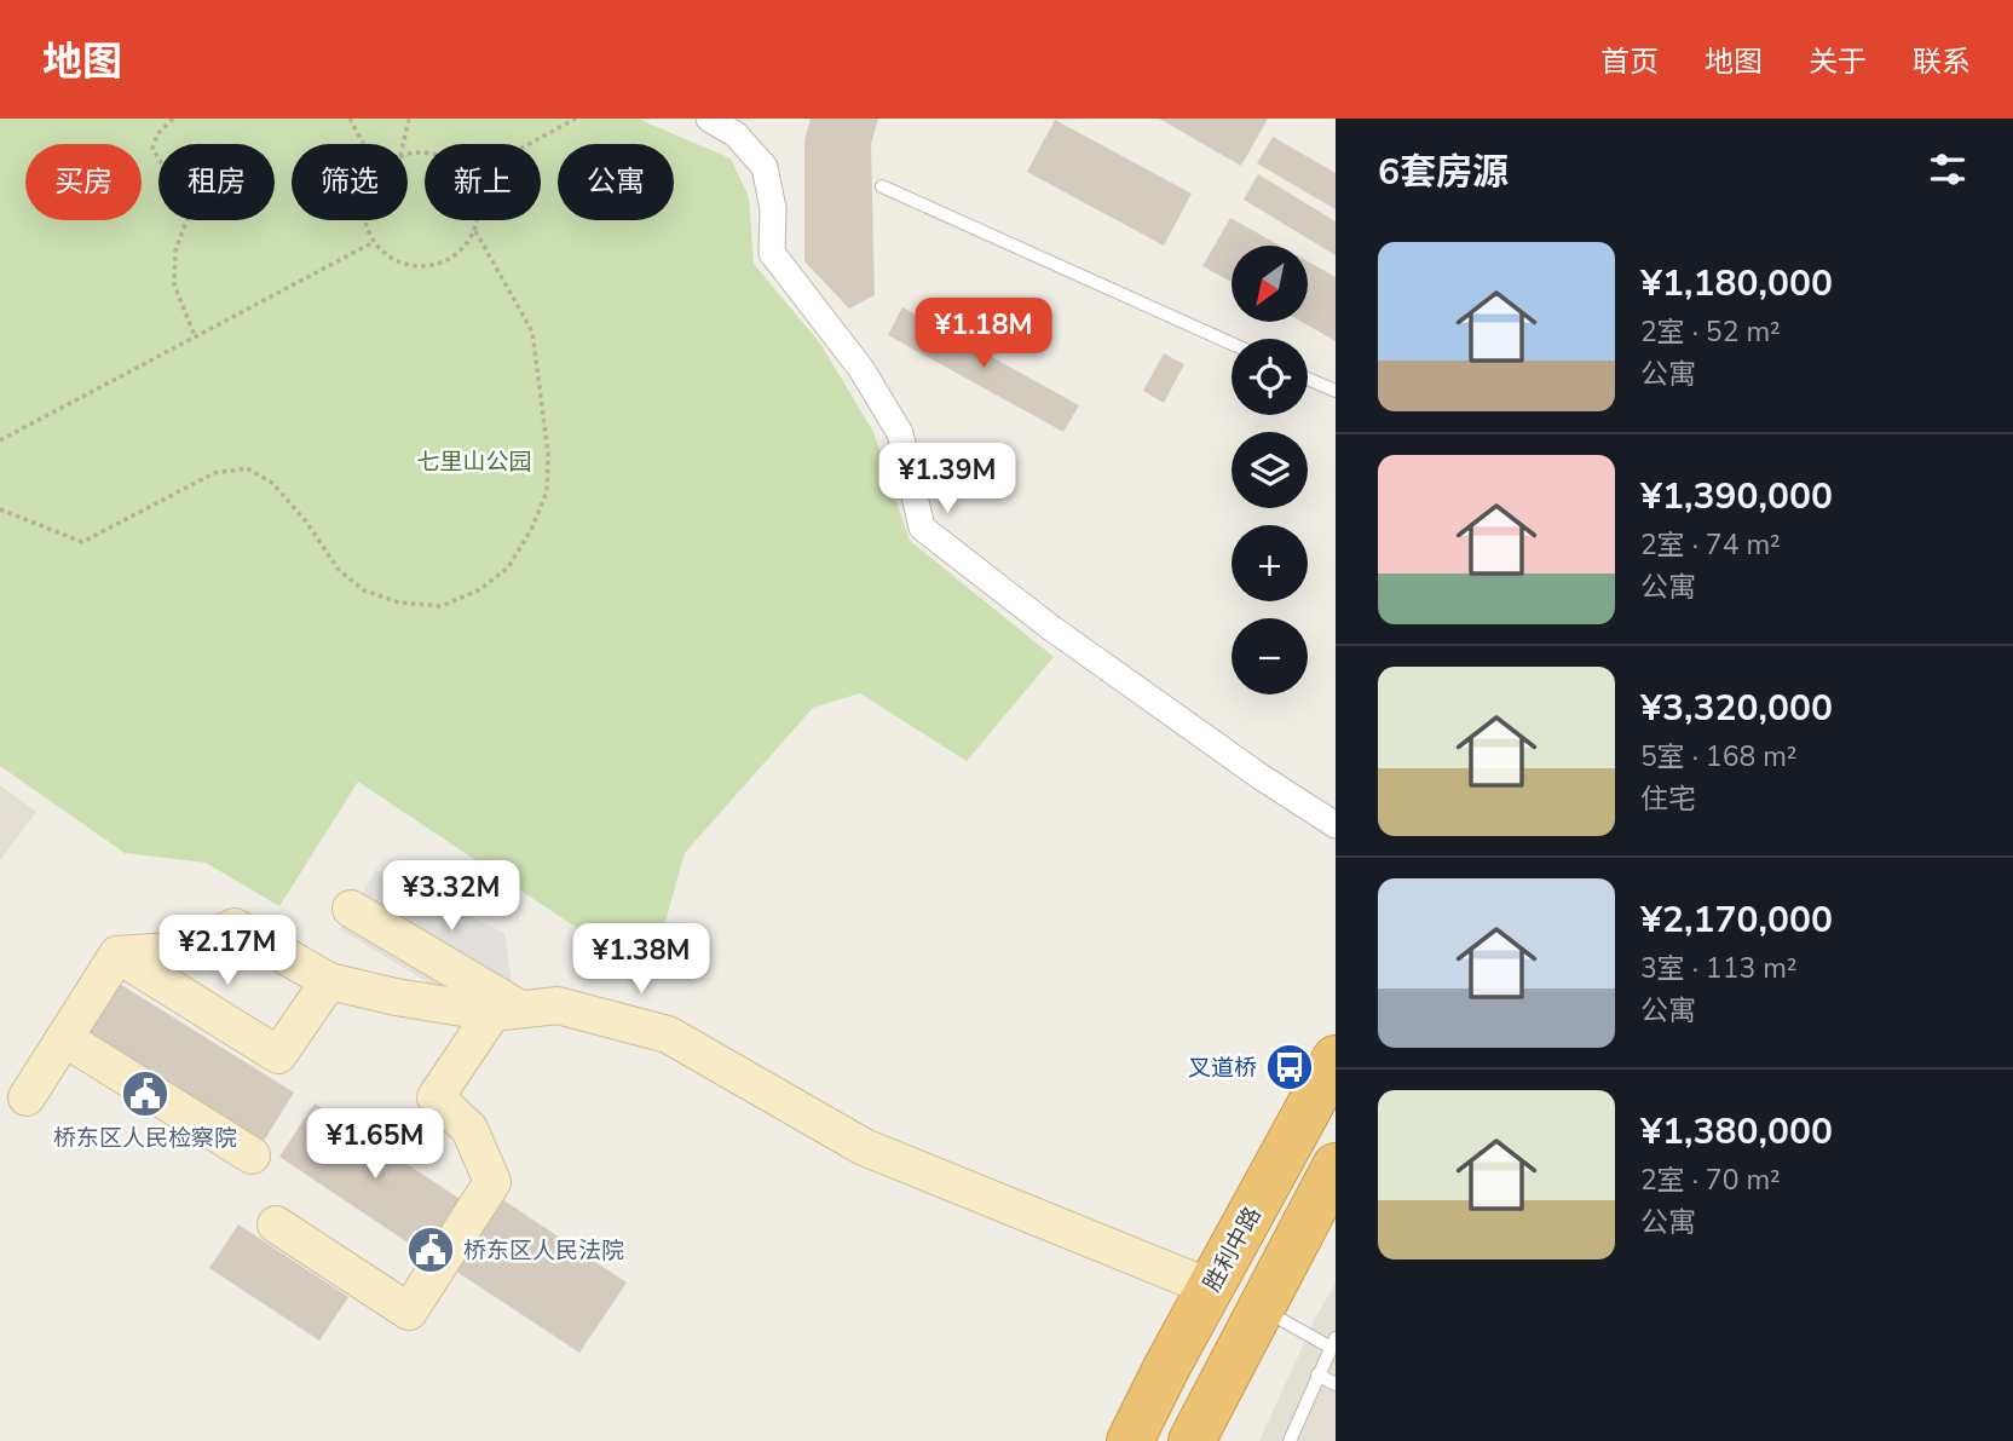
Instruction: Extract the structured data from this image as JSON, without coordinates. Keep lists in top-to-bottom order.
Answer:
{
  "streets": {
    "highway": ["胜利中路"]
  },
  "parks": ["七里山公园"],
  "places": {
    "bus stop": ["叉道桥"],
    "public building": ["桥东区人民检察院", "桥东区人民法院"]
  },
  "north": "bottom left",
  "page": {
    "header": "地图",
    "nav": [
      "首页",
      "地图",
      "关于",
      "联系"
    ],
    "heading": "6套房源",
    "chip": [
      "买房",
      "租房",
      "筛选",
      "新上",
      "公寓"
    ],
    "list": [
      {
        "name": "¥1,180,000",
        "note": "2室 · 52 m² · 公寓"
      },
      {
        "name": "¥1,390,000",
        "note": "2室 · 74 m² · 公寓"
      },
      {
        "name": "¥3,320,000",
        "note": "5室 · 168 m² · 住宅"
      },
      {
        "name": "¥2,170,000",
        "note": "3室 · 113 m² · 公寓"
      },
      {
        "name": "¥1,380,000",
        "note": "2室 · 70 m² · 公寓"
      }
    ],
    "map_buttons": ["+", "−"],
    "price": [
      "¥1.18M",
      "¥1.39M",
      "¥3.32M",
      "¥2.17M",
      "¥1.38M",
      "¥1.65M"
    ]
  }
}
